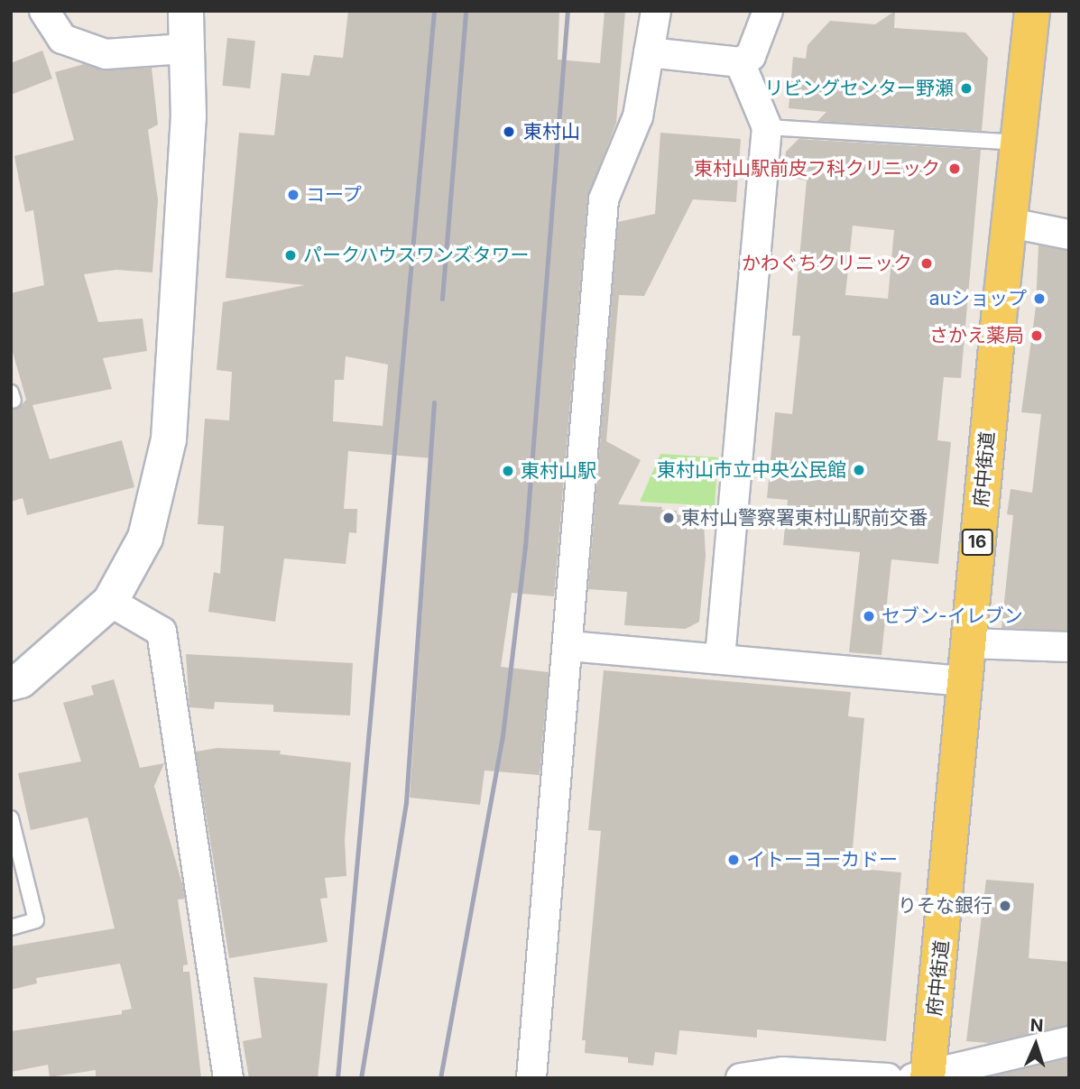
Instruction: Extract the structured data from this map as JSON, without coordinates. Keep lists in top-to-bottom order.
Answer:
{
  "streets": {
    "main road": ["府中街道", "16"]
  },
  "places": [
    "リビングセンター野瀬",
    "東村山",
    "東村山駅前皮フ科クリニック",
    "コープ",
    "パークハウスワンズタワー",
    "かわぐちクリニック",
    "auショップ",
    "さかえ薬局",
    "東村山市立中央公民館",
    "東村山駅",
    "東村山警察署東村山駅前交番",
    "セブン-イレブン",
    "イトーヨーカドー",
    "りそな銀行"
  ],
  "north": "top"
}
